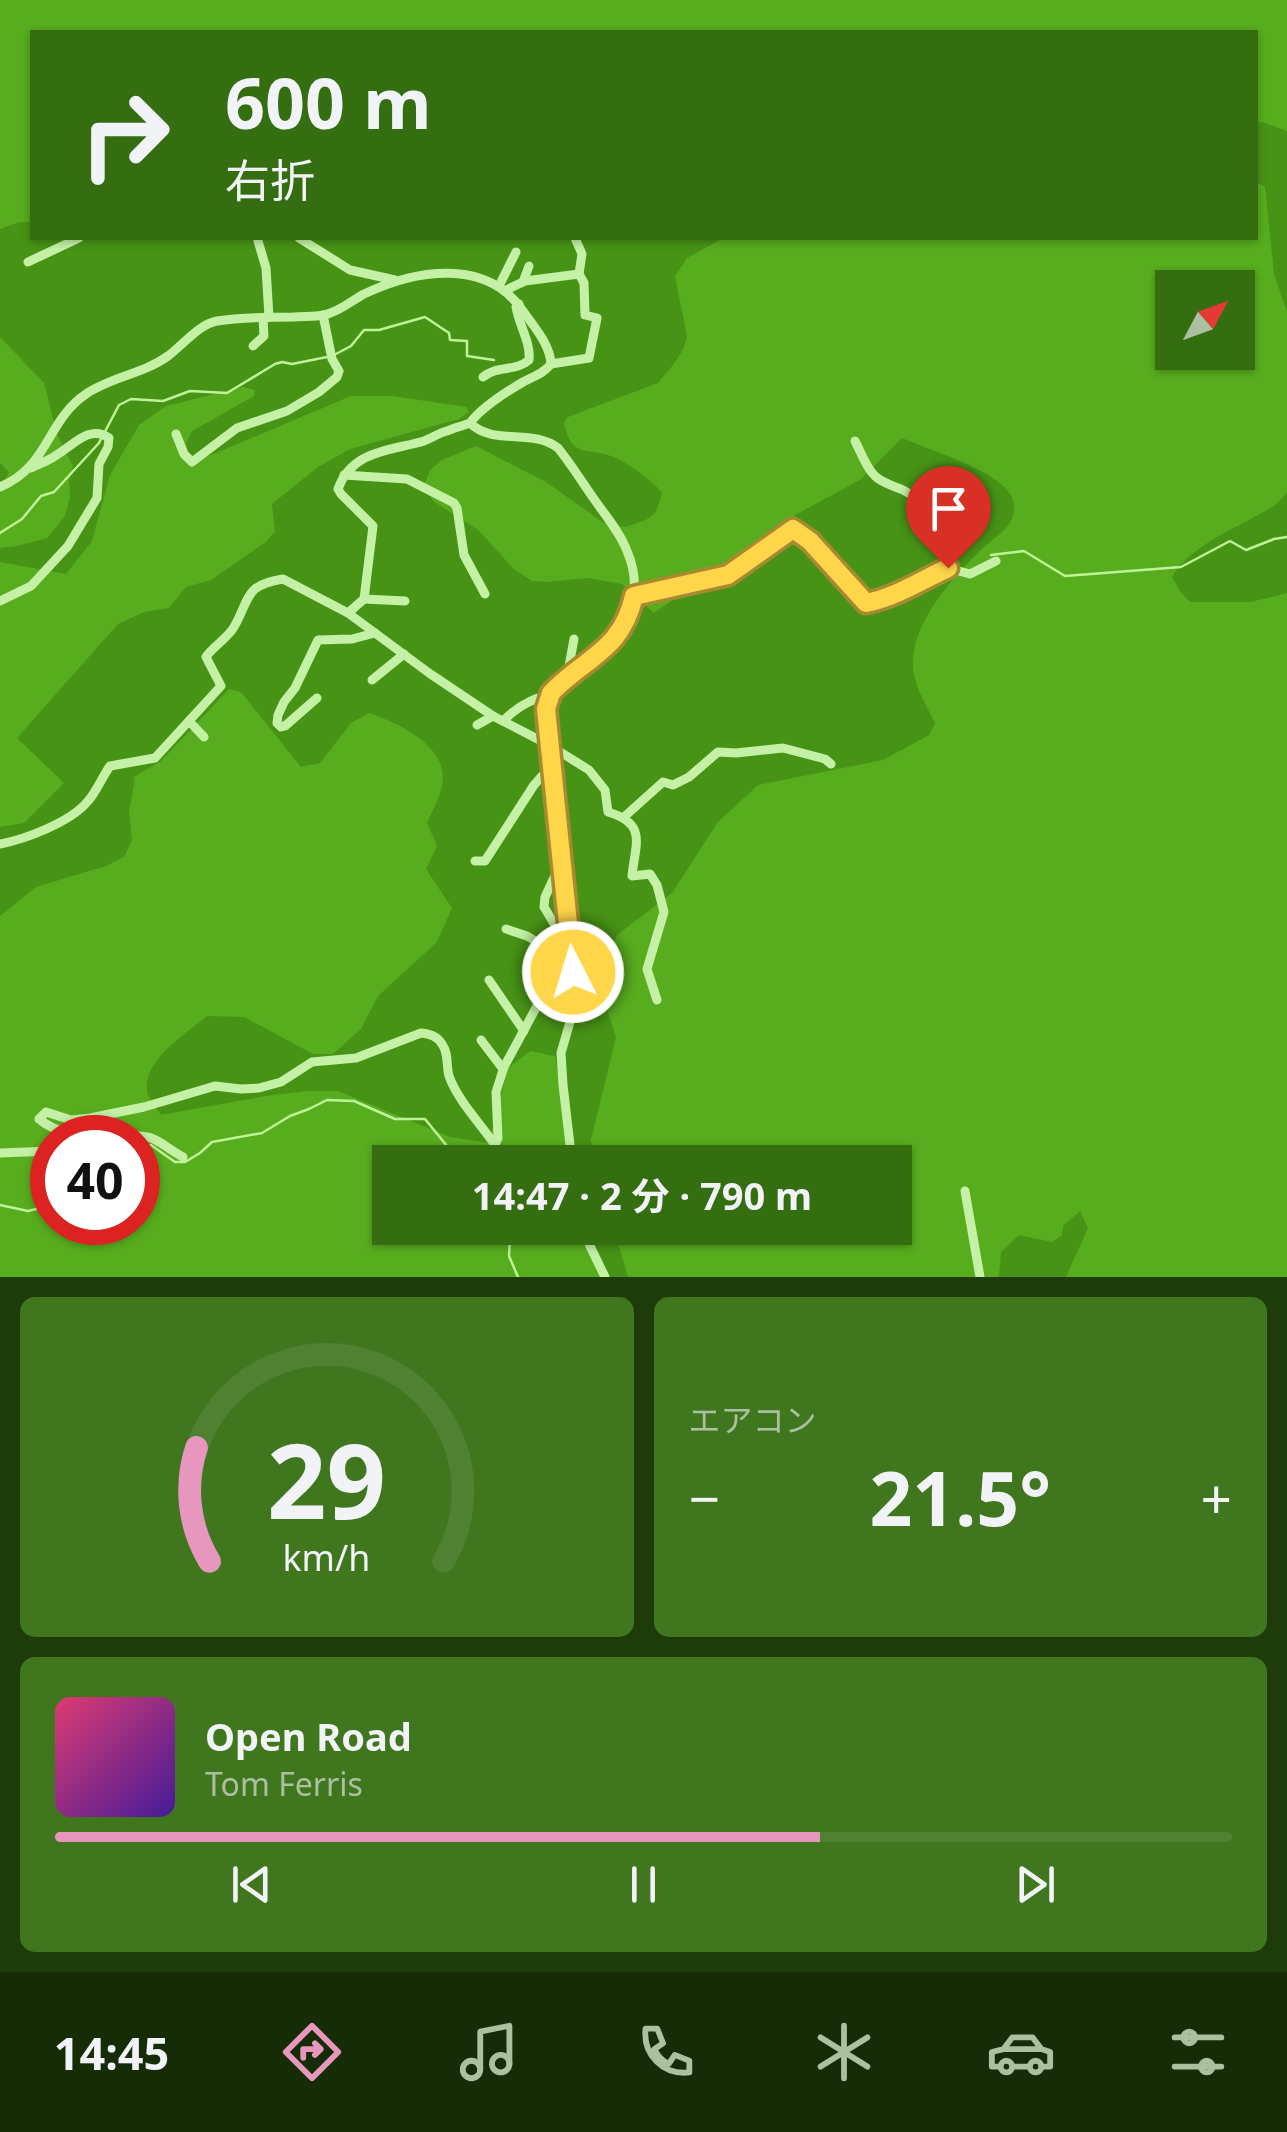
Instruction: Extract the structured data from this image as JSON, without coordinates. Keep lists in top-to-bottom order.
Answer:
{
  "north": "top right",
  "page": {
    "turn": ["600 m", "右折"],
    "limit": "40",
    "trip": "14:47 · 2 分 · 790 m",
    "tile": "エアコン",
    "heat": ["−", "21.5°", "+"],
    "song": ["Open Road", "Tom Ferris"],
    "tabs": "14:45",
    "gauge": ["29", "km/h"]
  }
}
